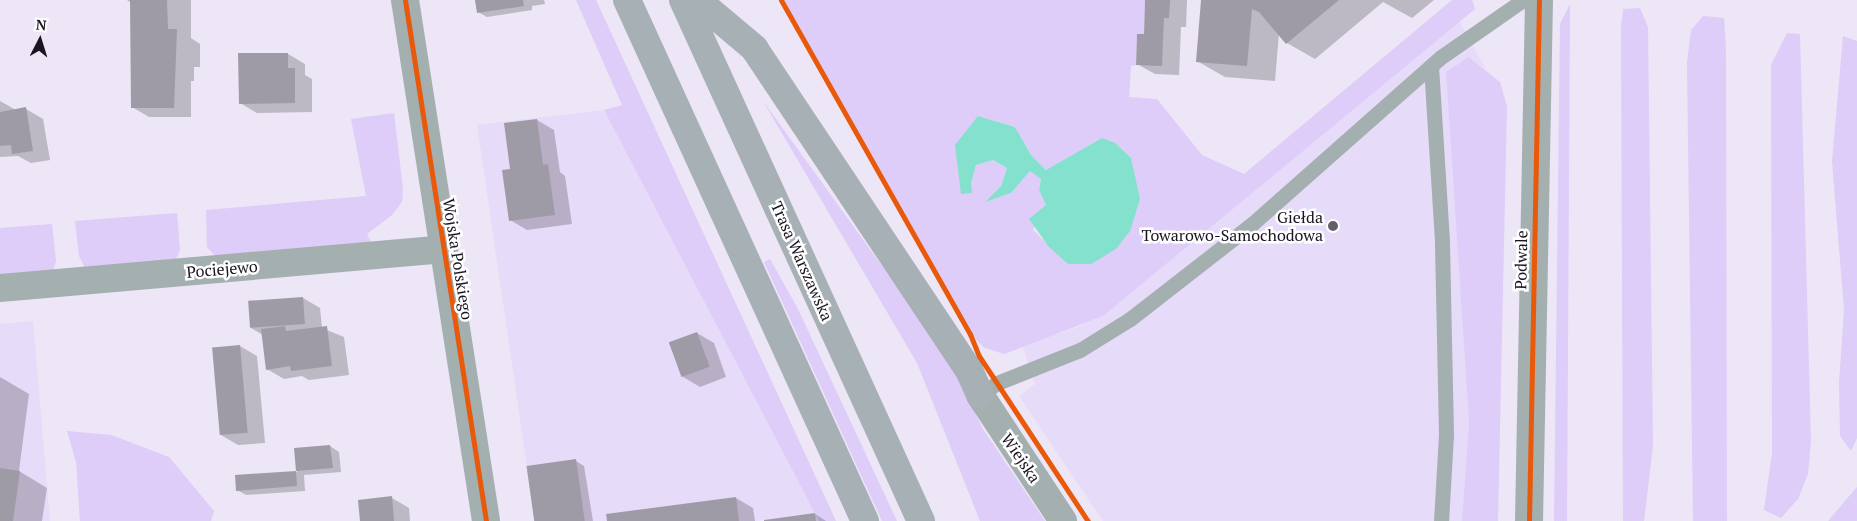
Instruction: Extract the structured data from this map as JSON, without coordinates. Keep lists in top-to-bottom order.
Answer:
{
  "streets": {
    "main road": ["Trasa Warszawska"],
    "street": [
      "Wojska Polskiego",
      "Podwale",
      "Pociejewo",
      "Wiejska"
    ]
  },
  "crossings": [
    ["Wojska Polskiego", "Pociejewo"]
  ],
  "places": ["Giełda Towarowo-Samochodowa"],
  "north": "top"
}
